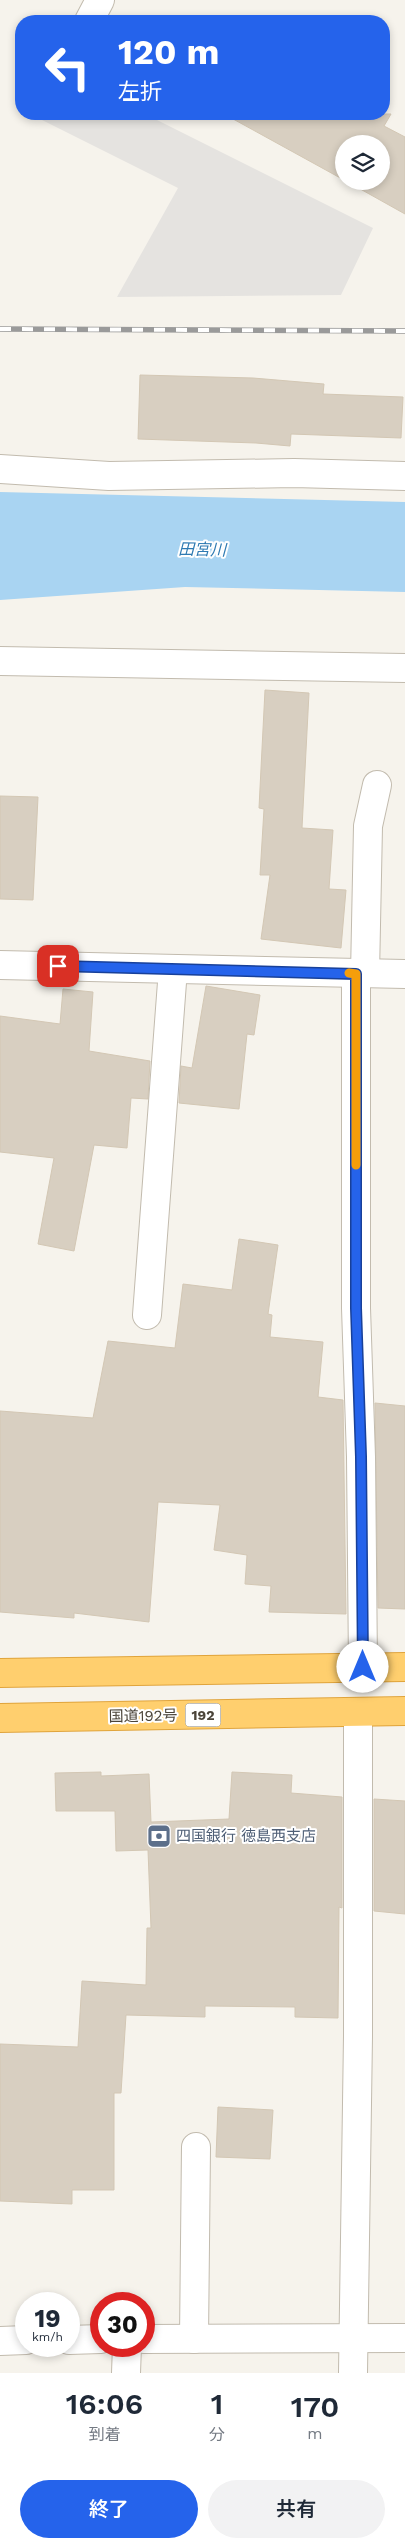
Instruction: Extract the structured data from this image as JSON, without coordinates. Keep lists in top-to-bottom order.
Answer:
{
  "streets": {
    "highway": ["192", "国道192号"]
  },
  "water": ["田宮川"],
  "places": {
    "bank": ["四国銀行 徳島西支店"]
  },
  "page": {
    "turn": ["120 m", "左折"],
    "speed": "19 km/h",
    "limit": "30",
    "eta": [
      "16:06",
      "到着",
      "1",
      "分",
      "170",
      "m"
    ],
    "buttons": ["終了", "共有"]
  }
}
